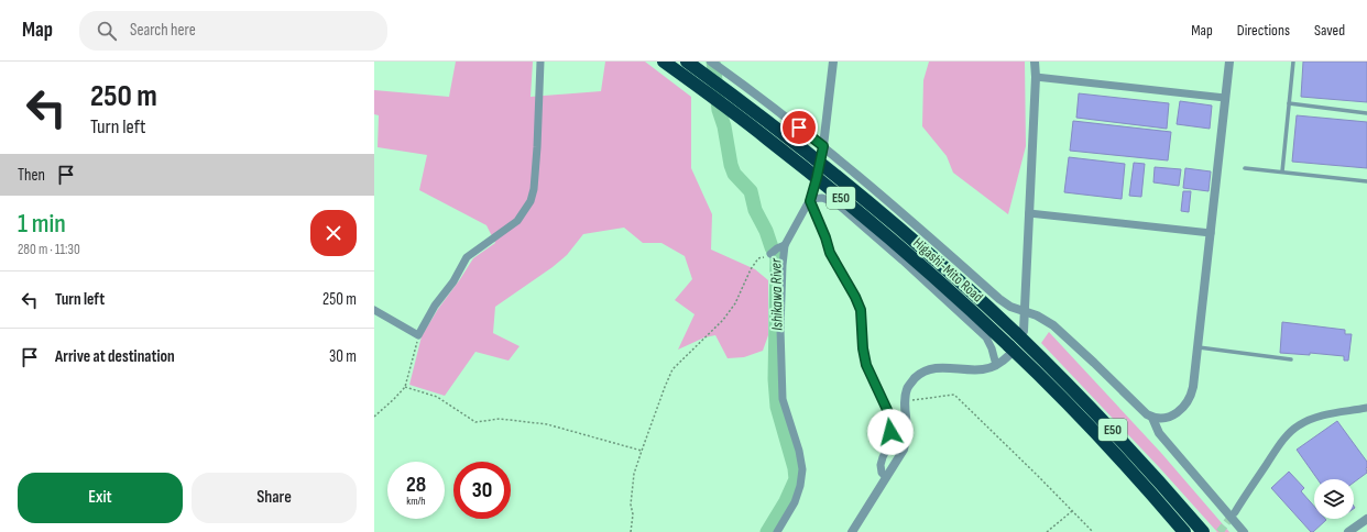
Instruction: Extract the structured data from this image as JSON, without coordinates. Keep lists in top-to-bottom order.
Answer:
{
  "streets": {
    "highway": ["E50", "Higashi-Mito Road"]
  },
  "water": ["Ishikawa River"],
  "page": {
    "header": "Map",
    "search": "Search here",
    "nav": ["Map", "Directions", "Saved"],
    "turn": ["250 m", "Turn left"],
    "then": "Then",
    "heading": ["1 min", "280 m · 11:30"],
    "list": [
      {
        "name": "Turn left",
        "value": "250 m"
      },
      {
        "name": "Arrive at destination",
        "value": "30 m"
      }
    ],
    "speed": "28 km/h",
    "limit": "30",
    "buttons": ["Exit", "Share"]
  }
}
